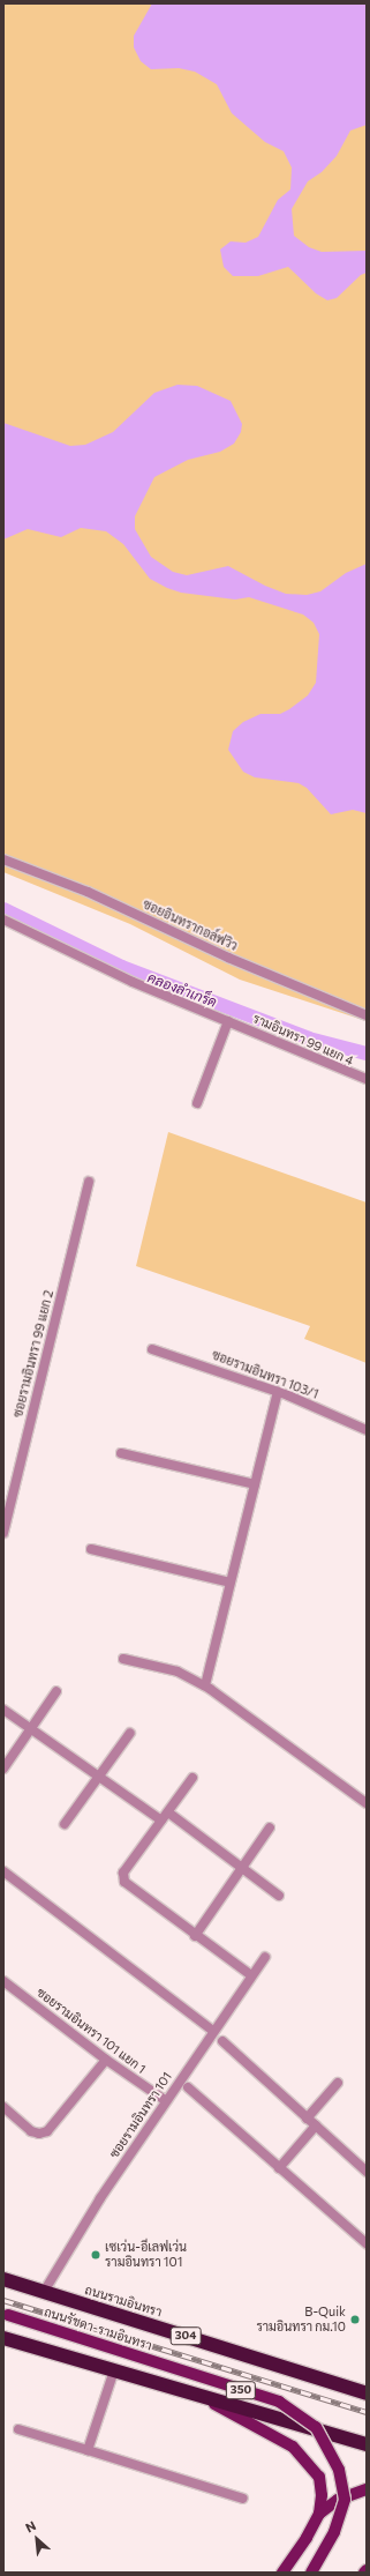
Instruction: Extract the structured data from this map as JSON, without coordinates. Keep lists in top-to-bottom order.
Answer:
{
  "streets": {
    "highway": ["ถนนรามอินทรา", "304"],
    "main road": ["ถนนรัชดา-รามอินทรา", "350"],
    "street": [
      "ซอยอินทรากอล์ฟวิว",
      "รามอินทรา 99 แยก 4",
      "ซอยรามอินทรา 99 แยก 2",
      "ซอยรามอินทรา 103/1",
      "ซอยรามอินทรา 101 แยก 1",
      "ซอยรามอินทรา 101"
    ]
  },
  "crossings": [
    ["ซอยรามอินทรา 101 แยก 1", "ซอยรามอินทรา 101"],
    ["ซอยรามอินทรา 101", "ถนนรามอินทรา"]
  ],
  "water": ["คลองลำเกร็ด"],
  "places": ["เซเว่น-อีเลฟเว่น รามอินทรา 101", "B-Quik รามอินทรา กม.10"],
  "north": "top left"
}
